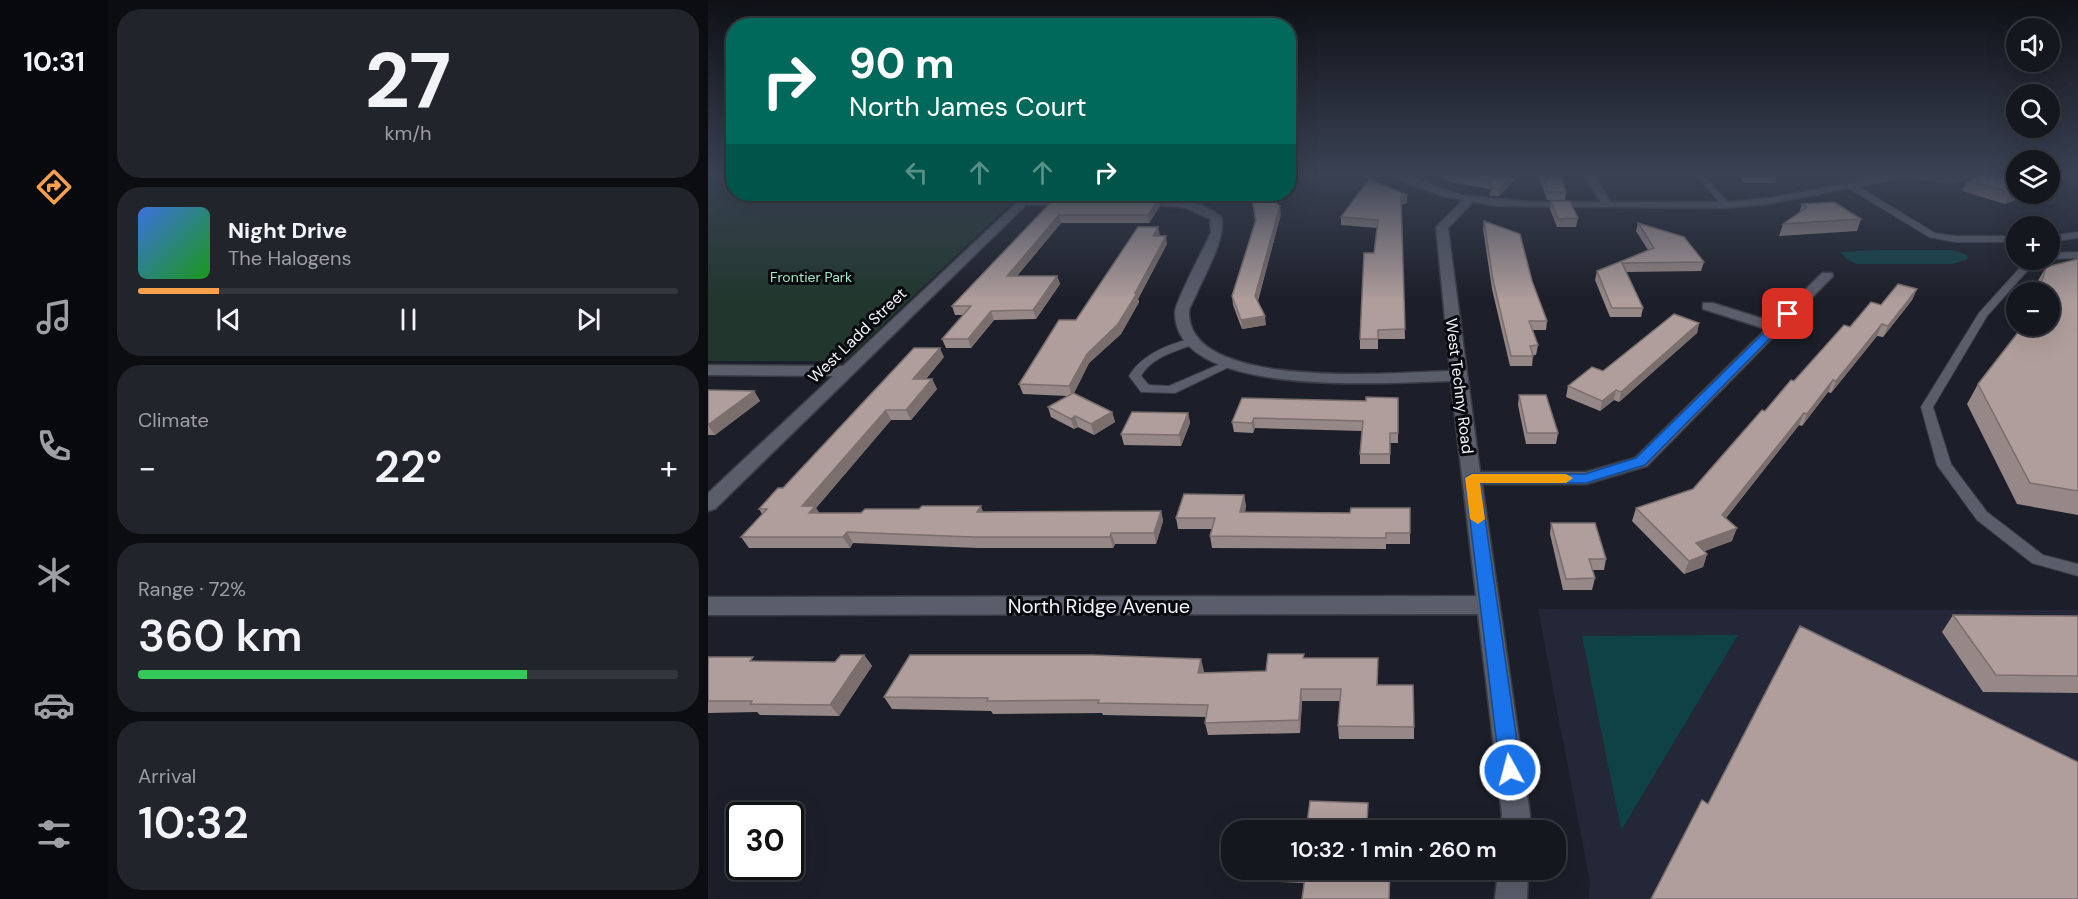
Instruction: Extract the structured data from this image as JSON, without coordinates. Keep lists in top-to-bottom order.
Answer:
{
  "streets": {
    "street": ["West Ladd Street", "West Techny Road", "North Ridge Avenue"]
  },
  "crossings": [
    ["West Techny Road", "North Ridge Avenue"]
  ],
  "parks": ["Frontier Park"],
  "page": {
    "tabs": "10:31",
    "tile": [
      ["27", "km/h"],
      "Climate",
      ["Range · 72%", "360 km"],
      ["Arrival", "10:32"]
    ],
    "map_buttons": ["+", "−"],
    "turn": ["90 m", "North James Court"],
    "song": ["Night Drive", "The Halogens"],
    "heat": ["−", "22°", "+"],
    "limit": "30",
    "trip": "10:32 · 1 min · 260 m"
  }
}
